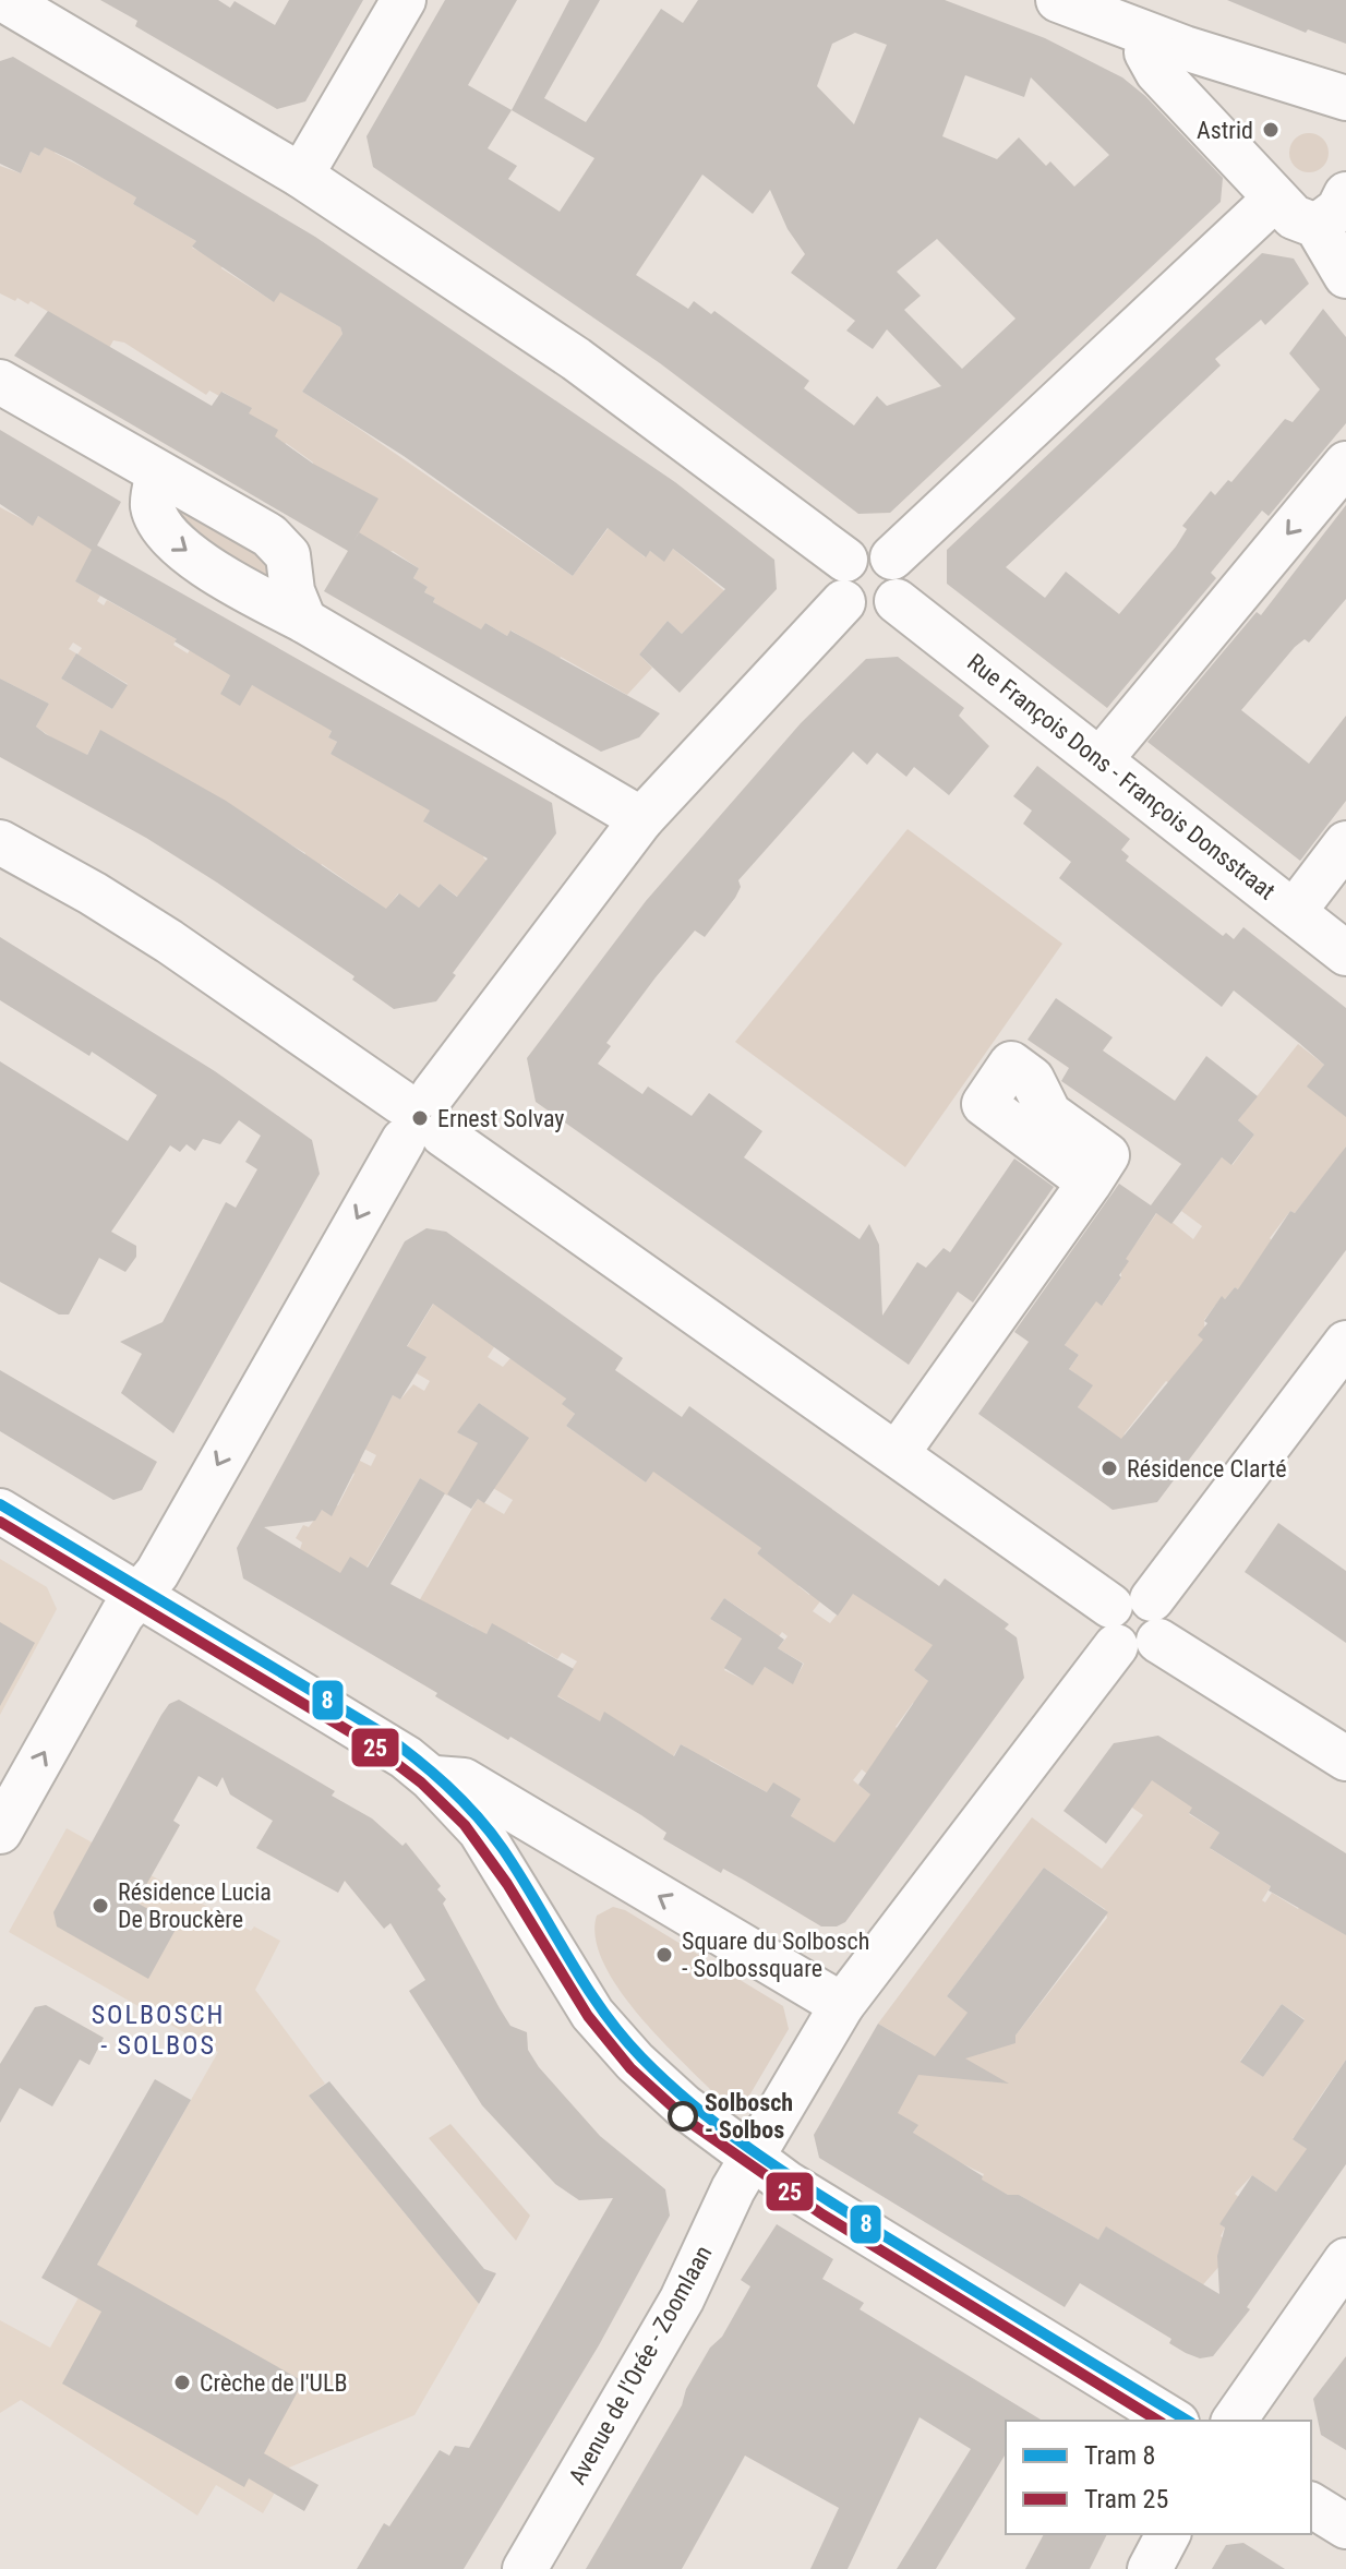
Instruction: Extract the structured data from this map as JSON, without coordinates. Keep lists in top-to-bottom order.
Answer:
{
  "streets": {
    "street": ["Rue François Dons - François Donsstraat", "Avenue de l'Orée - Zoomlaan"]
  },
  "districts": ["SOLBOSCH - SOLBOS"],
  "places": [
    "Astrid",
    "Ernest Solvay",
    "Résidence Clarté",
    "Résidence Lucia De Brouckère",
    "Square du Solbosch - Solbossquare",
    "Solbosch - Solbos",
    "Crèche de l'ULB"
  ],
  "lines": ["tram line 8", "tram line 25"],
  "legend": ["Tram 8", "Tram 25"]
}
